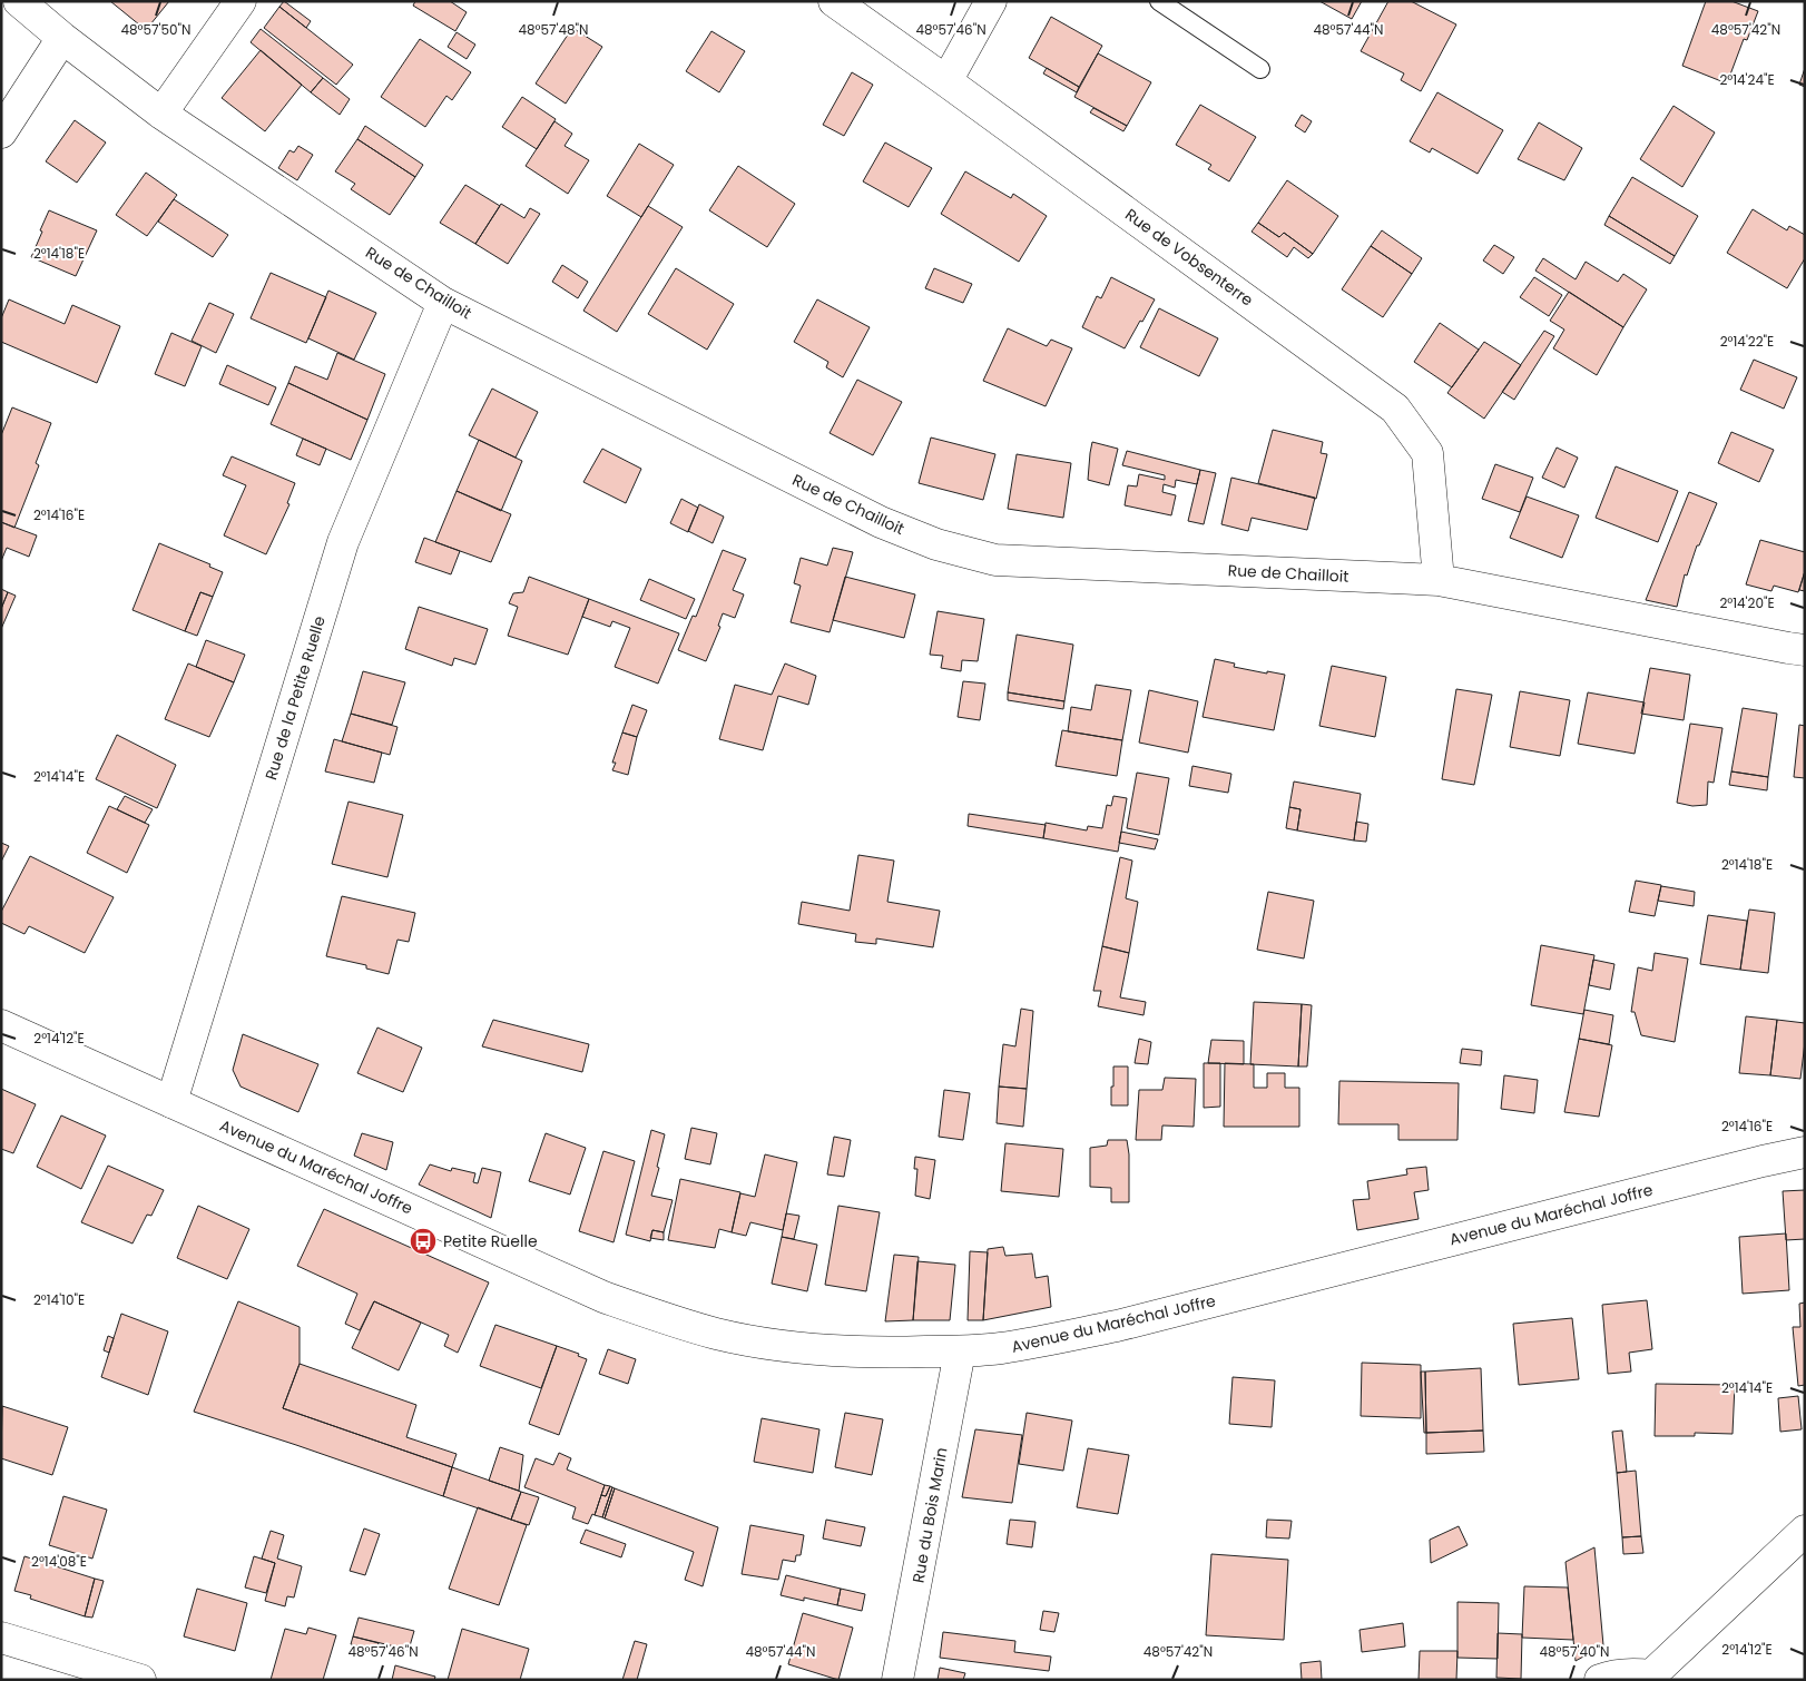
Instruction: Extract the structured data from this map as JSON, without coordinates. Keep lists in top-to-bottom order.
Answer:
{
  "streets": {
    "street": [
      "Rue de Vobsenterre",
      "Rue de Chailloit",
      "Rue de la Petite Ruelle",
      "Avenue du Maréchal Joffre",
      "Rue du Bois Marin"
    ]
  },
  "crossings": [
    ["Rue de Vobsenterre", "Rue de Chailloit"],
    ["Rue de Chailloit", "Rue de la Petite Ruelle"],
    ["Rue de la Petite Ruelle", "Avenue du Maréchal Joffre"],
    ["Avenue du Maréchal Joffre", "Rue du Bois Marin"]
  ],
  "places": {
    "bus stop": ["Petite Ruelle"]
  },
  "coordinates": [
    "48°57'50\"N",
    "48°57'48\"N",
    "48°57'46\"N",
    "48°57'44\"N",
    "48°57'42\"N",
    "2°14'24\"E",
    "2°14'18\"E",
    "2°14'22\"E",
    "2°14'16\"E",
    "2°14'20\"E",
    "2°14'14\"E",
    "2°14'12\"E",
    "2°14'10\"E",
    "2°14'08\"E",
    "48°57'40\"N"
  ]
}
